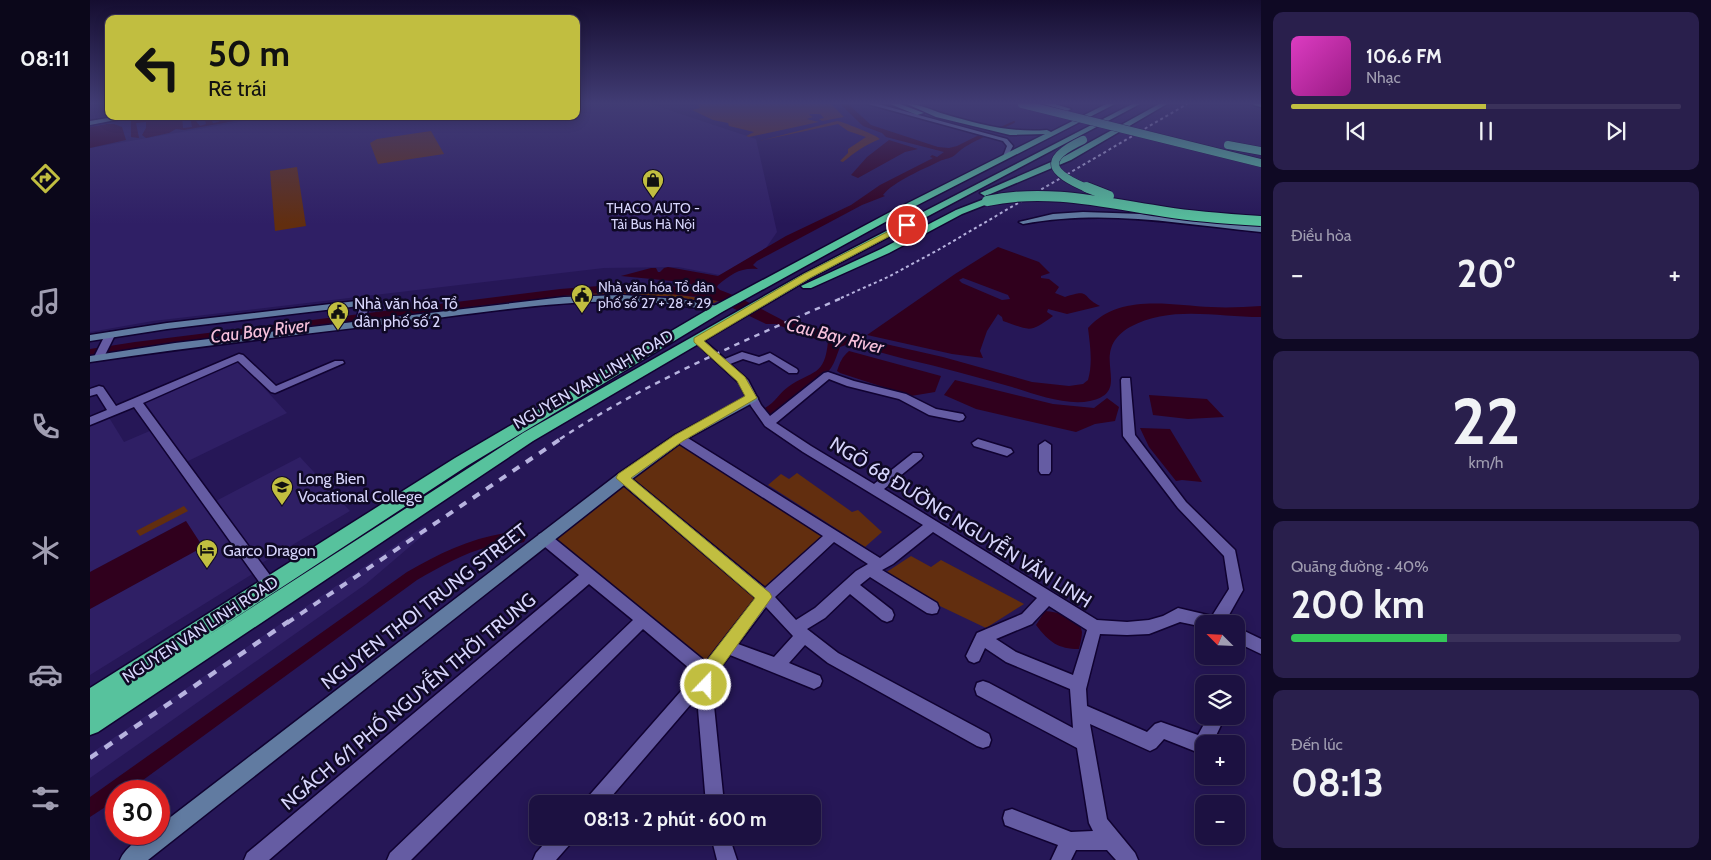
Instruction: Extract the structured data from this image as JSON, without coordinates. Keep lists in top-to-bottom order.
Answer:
{
  "streets": {
    "highway": ["NGUYEN VAN LINH ROAD"],
    "street": ["NGÕ 68 ĐƯỜNG NGUYỄN VĂN LINH", "NGUYEN THOI TRUNG STREET", "NGÁCH 6/1 PHỐ NGUYỄN THỜI TRUNG"]
  },
  "crossings": [
    ["NGUYEN VAN LINH ROAD", "NGÕ 68 ĐƯỜNG NGUYỄN VĂN LINH"],
    ["NGÕ 68 ĐƯỜNG NGUYỄN VĂN LINH", "NGUYEN THOI TRUNG STREET"]
  ],
  "water": ["Cau Bay River"],
  "places": {
    "shop": ["THACO AUTO - Tải Bus Hà Nội"],
    "public building": ["Nhà văn hóa Tổ dân phố số 27 + 28 + 29", "Nhà văn hóa Tổ dân phố số 2"],
    "school or university": ["Long Bien Vocational College"],
    "hotel": ["Garco Dragon"]
  },
  "north": "top left",
  "page": {
    "tabs": "08:11",
    "turn": ["50 m", "Rẽ trái"],
    "song": ["106.6 FM", "Nhạc"],
    "tile": [
      "Điều hòa",
      ["22", "km/h"],
      ["Quãng đường · 40%", "200 km"],
      ["Đến lúc", "08:13"]
    ],
    "heat": ["−", "20°", "+"],
    "map_buttons": ["+", "−"],
    "limit": "30",
    "trip": "08:13 · 2 phút · 600 m"
  }
}
